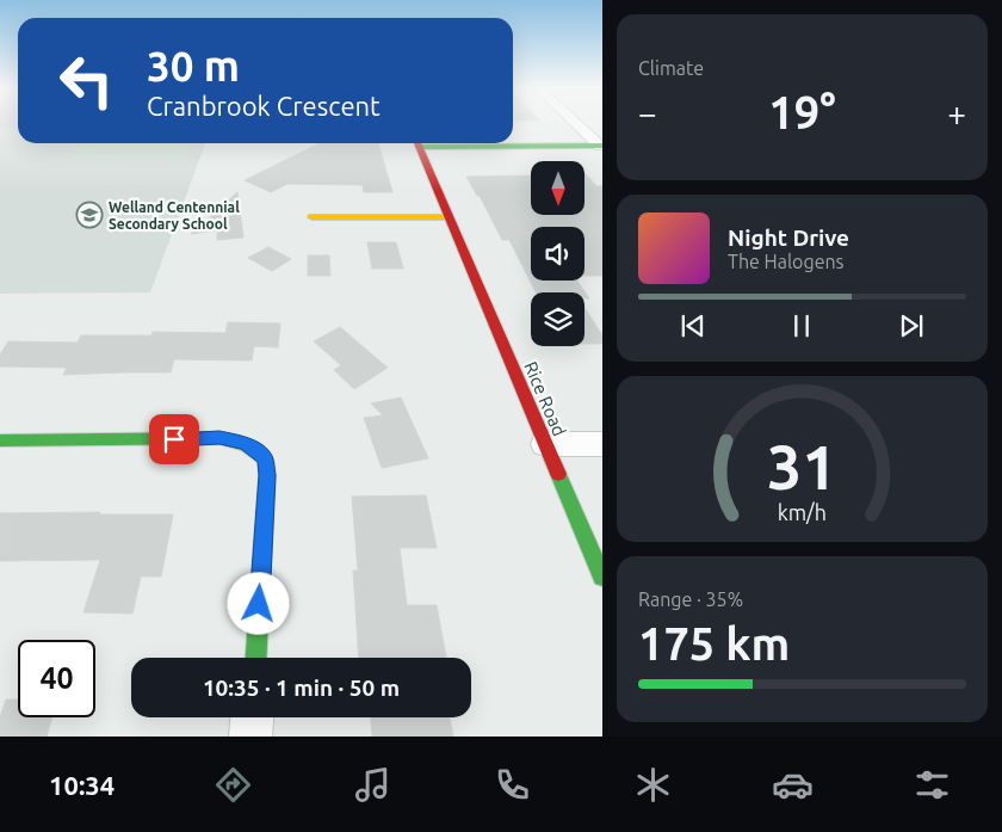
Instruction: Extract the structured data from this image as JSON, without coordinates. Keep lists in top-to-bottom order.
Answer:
{
  "streets": {
    "street": ["Rice Road"]
  },
  "places": {
    "school or university": ["Welland Centennial Secondary School"]
  },
  "north": "bottom",
  "page": {
    "tile": [
      "Climate",
      ["Range · 35%", "175 km"]
    ],
    "turn": ["30 m", "Cranbrook Crescent"],
    "heat": ["−", "19°", "+"],
    "song": ["Night Drive", "The Halogens"],
    "limit": "40",
    "trip": "10:35 · 1 min · 50 m",
    "tabs": "10:34",
    "gauge": ["31", "km/h"]
  }
}
